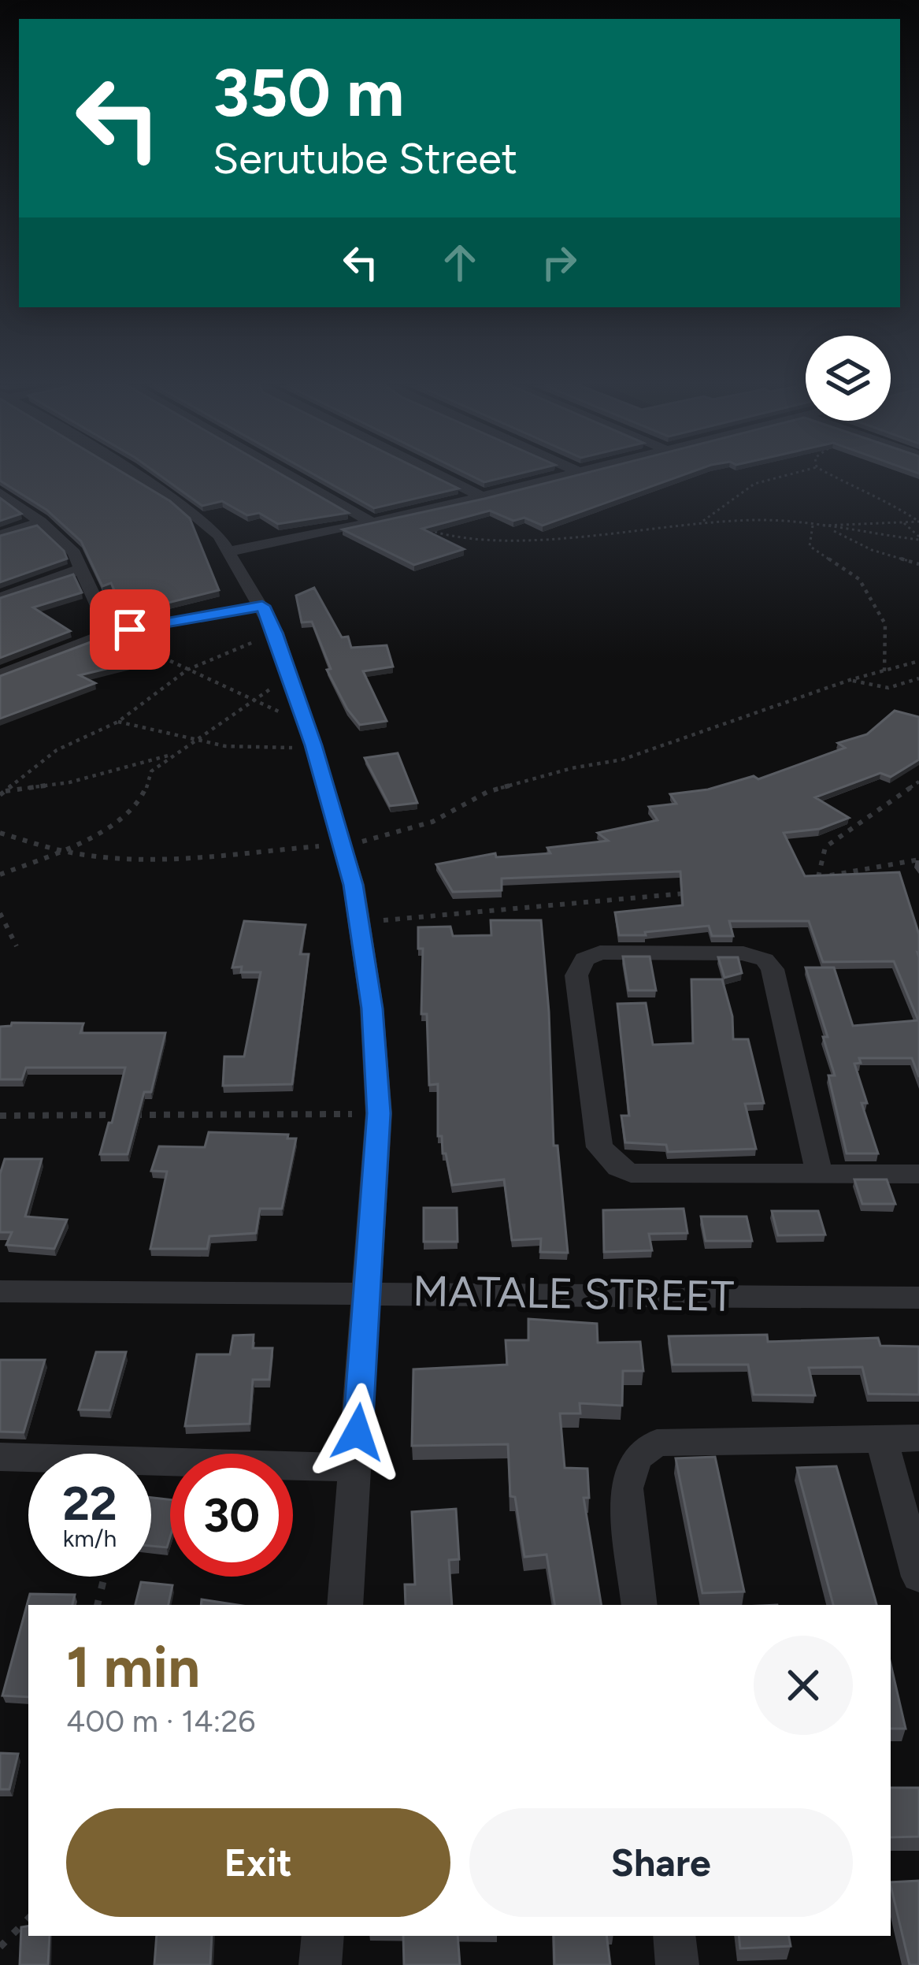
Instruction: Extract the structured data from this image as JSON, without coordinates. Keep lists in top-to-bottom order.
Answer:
{
  "streets": {
    "street": ["MATALE STREET"]
  },
  "page": {
    "turn": ["350 m", "Serutube Street"],
    "speed": "22 km/h",
    "limit": "30",
    "heading": ["1 min", "400 m · 14:26"],
    "buttons": ["Exit", "Share"]
  }
}
